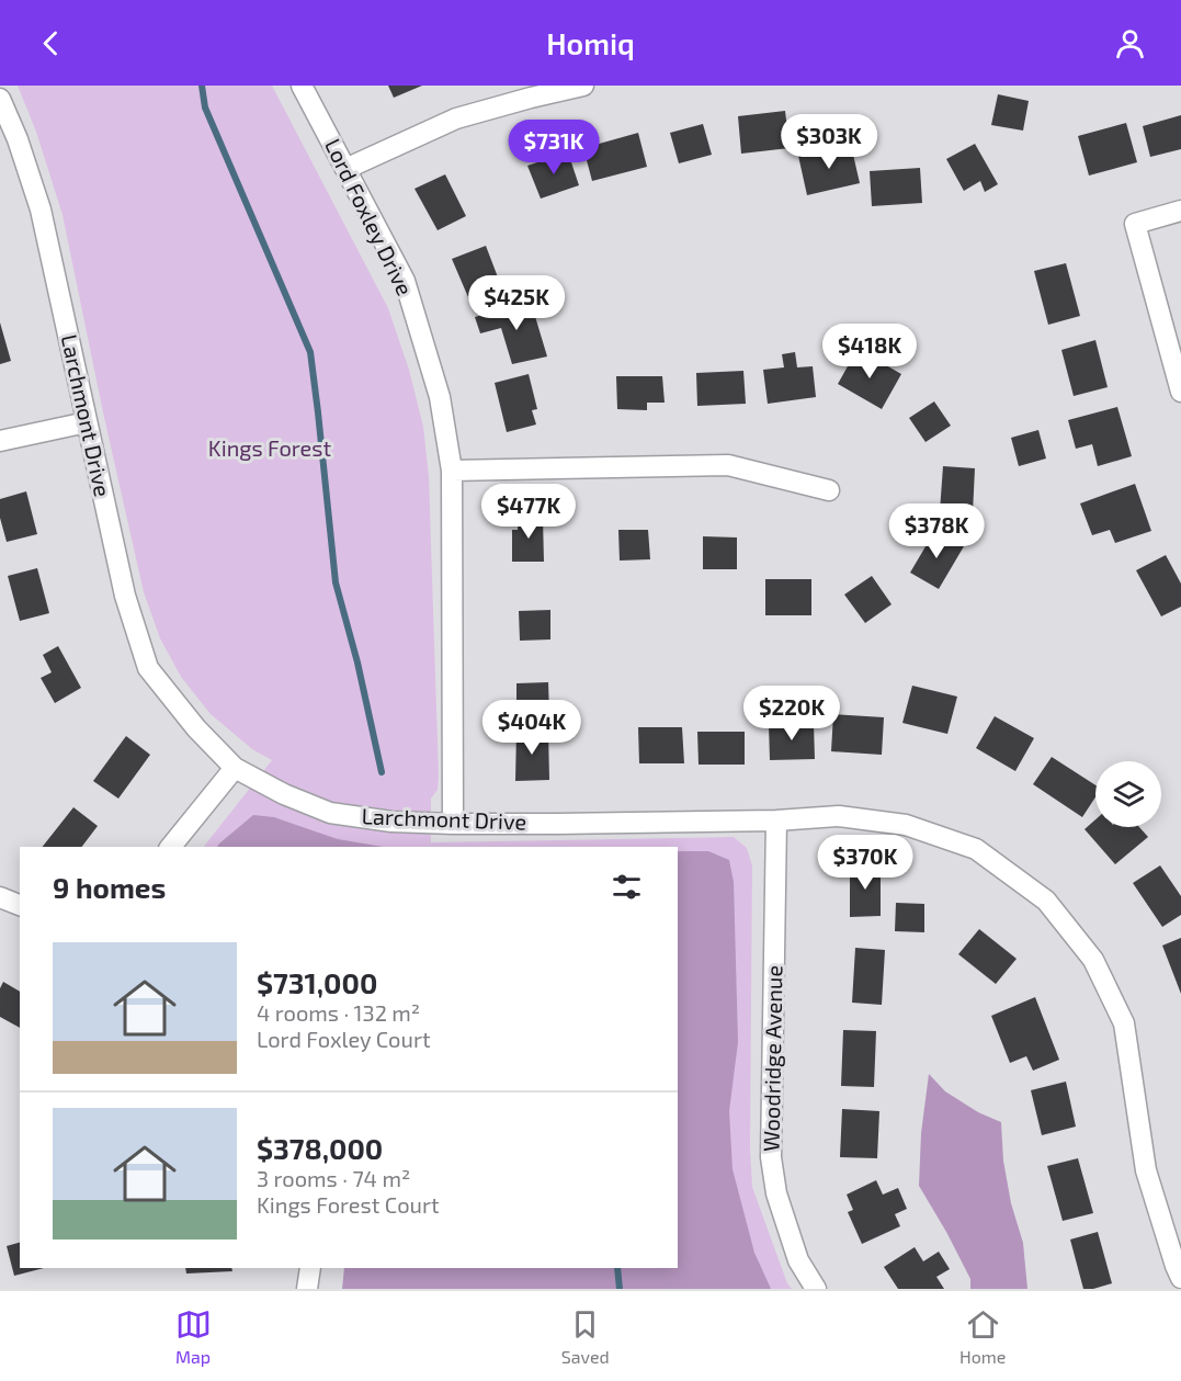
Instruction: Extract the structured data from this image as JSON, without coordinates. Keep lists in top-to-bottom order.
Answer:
{
  "streets": {
    "street": ["Lord Foxley Drive", "Larchmont Drive", "Woodridge Avenue"]
  },
  "crossings": [
    ["Lord Foxley Drive", "Larchmont Drive"],
    ["Larchmont Drive", "Woodridge Avenue"]
  ],
  "parks": ["Kings Forest"],
  "page": {
    "header": "Homiq",
    "price": [
      "$303K",
      "$731K",
      "$425K",
      "$418K",
      "$477K",
      "$378K",
      "$220K",
      "$404K",
      "$370K"
    ],
    "heading": "9 homes",
    "list": [
      {
        "name": "$731,000",
        "note": "4 rooms · 132 m² · Lord Foxley Court"
      },
      {
        "name": "$378,000",
        "note": "3 rooms · 74 m² · Kings Forest Court"
      }
    ],
    "tabs": ["Map", "Saved", "Home"]
  }
}
